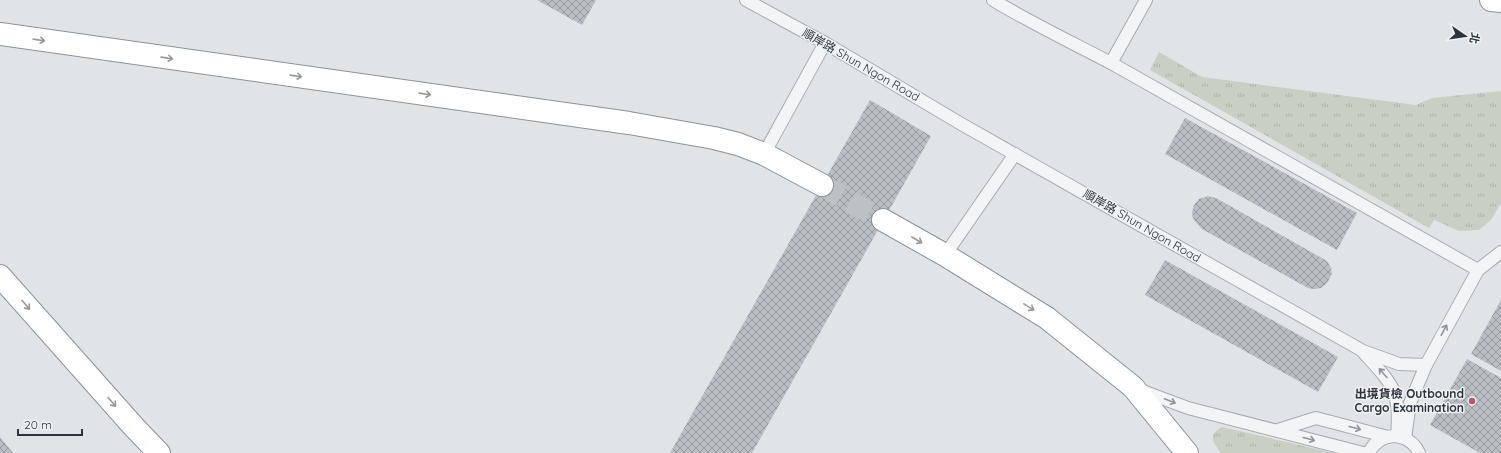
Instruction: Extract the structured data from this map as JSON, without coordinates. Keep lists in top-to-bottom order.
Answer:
{
  "streets": {
    "lane": ["順岸路 Shun Ngon Road"]
  },
  "places": ["出境貨檢 Outbound Cargo Examination"],
  "scale_bar": "20 m",
  "north": "right"
}
